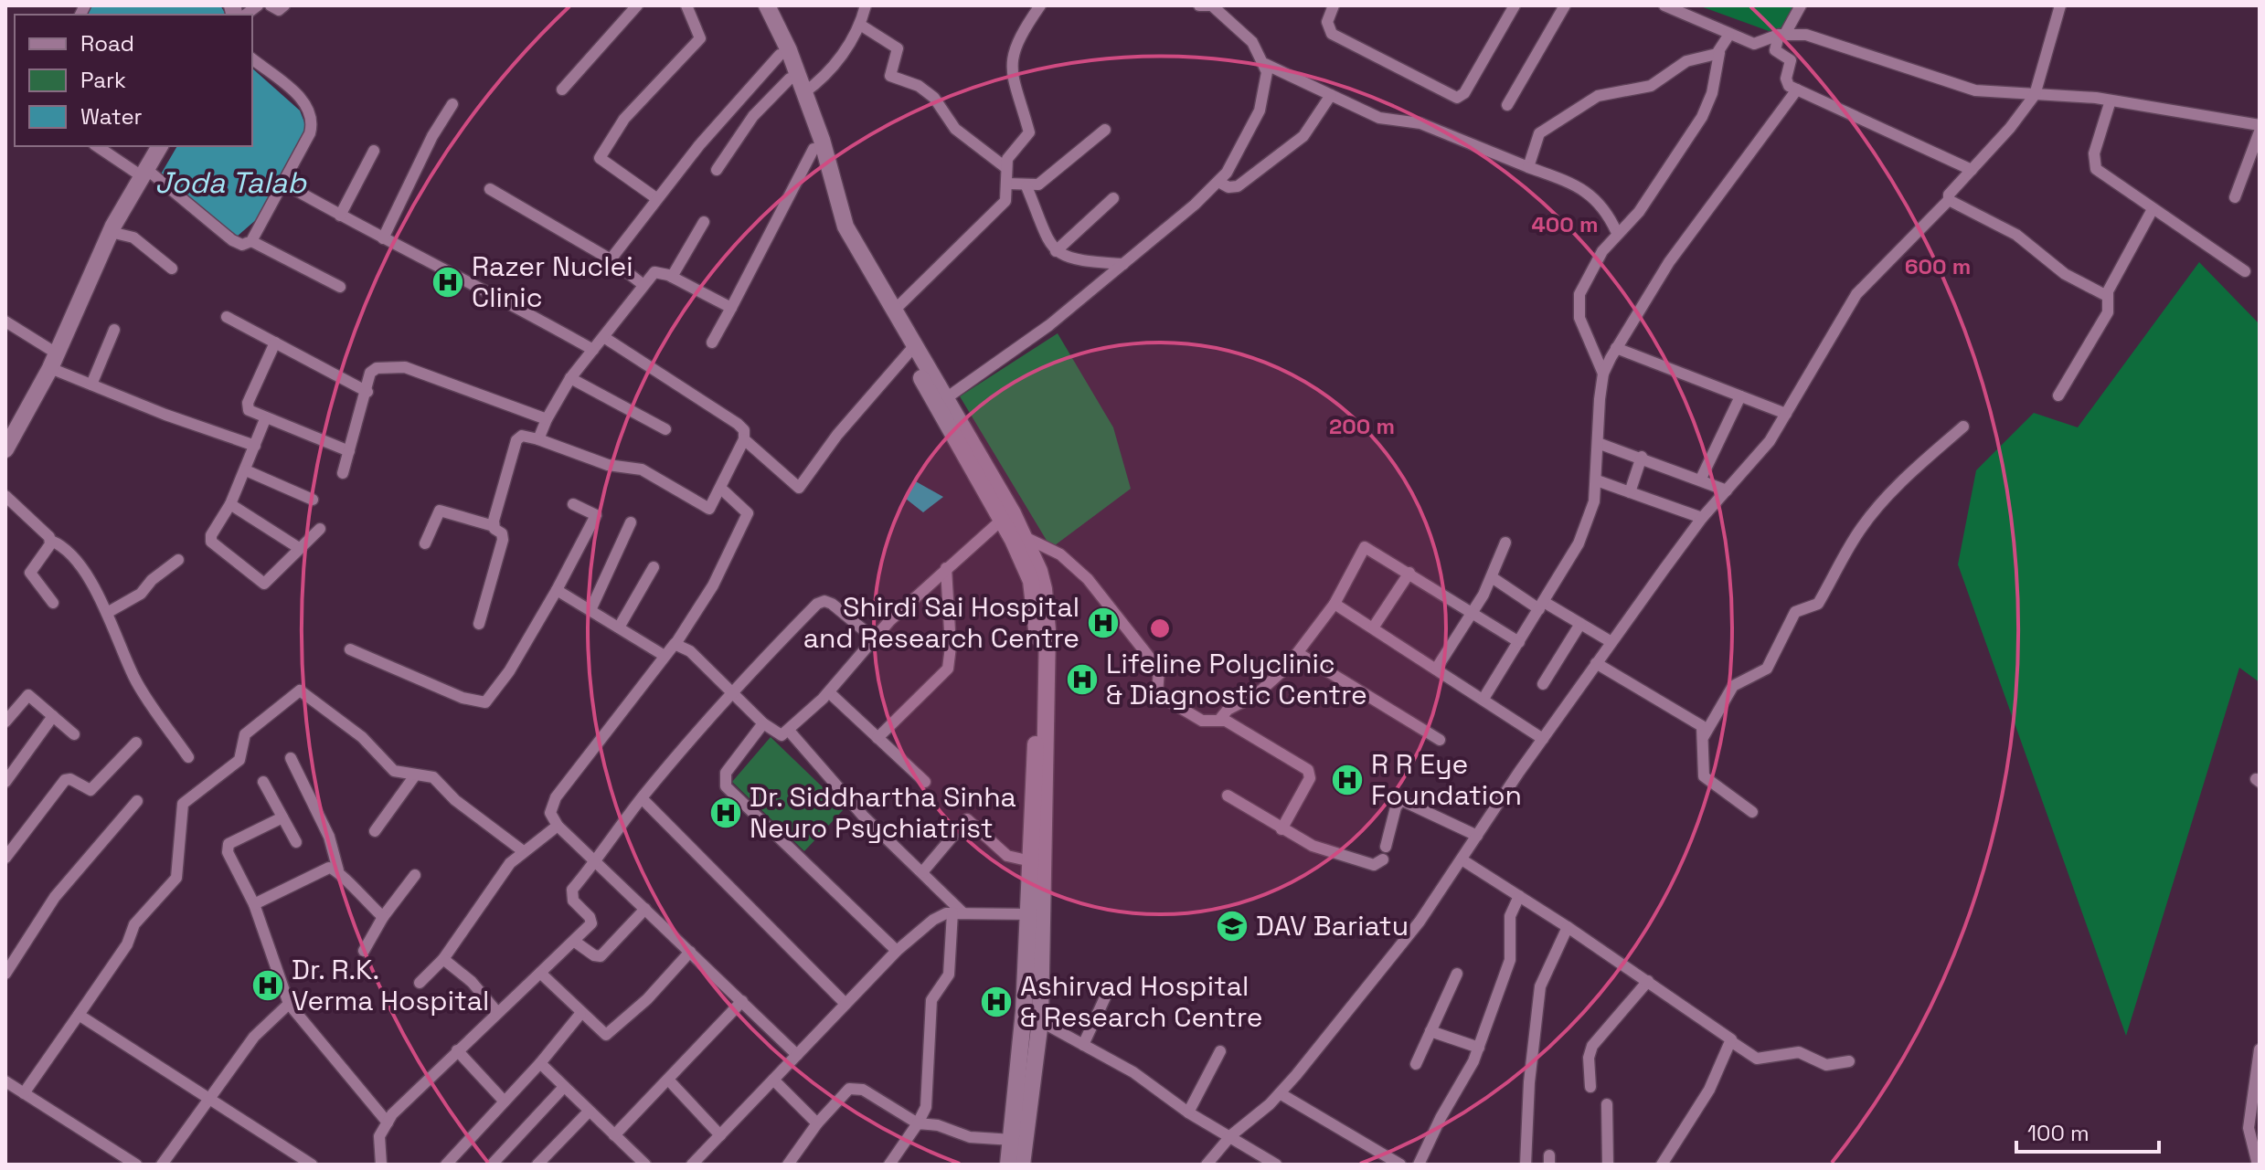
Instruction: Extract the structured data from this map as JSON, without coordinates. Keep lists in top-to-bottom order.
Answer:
{
  "water": ["Joda Talab"],
  "places": {
    "hospital": [
      "Razer Nuclei Clinic",
      "Shirdi Sai Hospital and Research Centre",
      "Lifeline Polyclinic & Diagnostic Centre",
      "R R Eye Foundation",
      "Dr. Siddhartha Sinha Neuro Psychiatrist",
      "Dr. R.K. Verma Hospital",
      "Ashirvad Hospital & Research Centre"
    ],
    "school or university": ["DAV Bariatu"]
  },
  "legend": ["Road", "Park", "Water"],
  "scale_bar": "100 m",
  "rings": ["400 m", "600 m", "200 m"]
}
